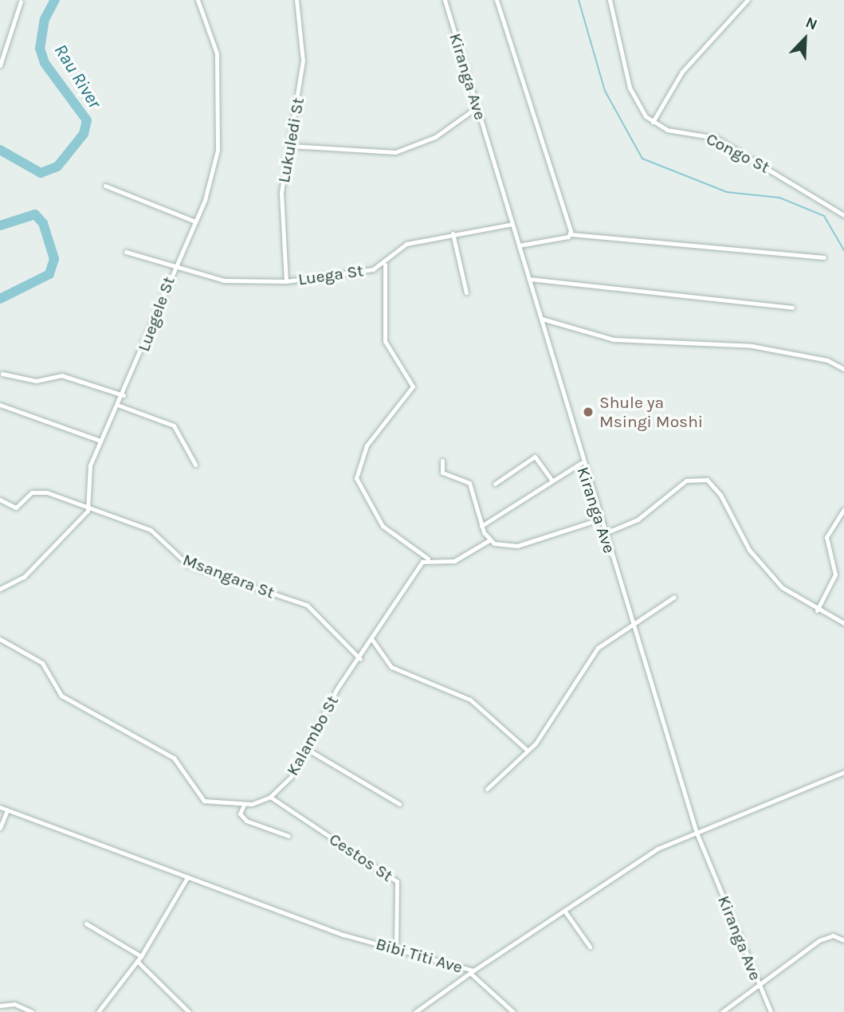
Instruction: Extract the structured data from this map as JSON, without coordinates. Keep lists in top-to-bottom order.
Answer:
{
  "streets": {
    "street": [
      "Kiranga Ave",
      "Lukuledi St",
      "Congo St",
      "Luega St",
      "Luegele St",
      "Msangara St",
      "Kalambo St",
      "Cestos St",
      "Bibi Titi Ave"
    ]
  },
  "crossings": [
    ["Kiranga Ave", "Luega St"],
    ["Kiranga Ave", "Bibi Titi Ave"],
    ["Lukuledi St", "Luega St"],
    ["Luega St", "Luegele St"],
    ["Luegele St", "Msangara St"],
    ["Msangara St", "Kalambo St"],
    ["Kalambo St", "Cestos St"],
    ["Cestos St", "Bibi Titi Ave"]
  ],
  "water": ["Rau River"],
  "places": ["Shule ya Msingi Moshi"],
  "north": "top right"
}
